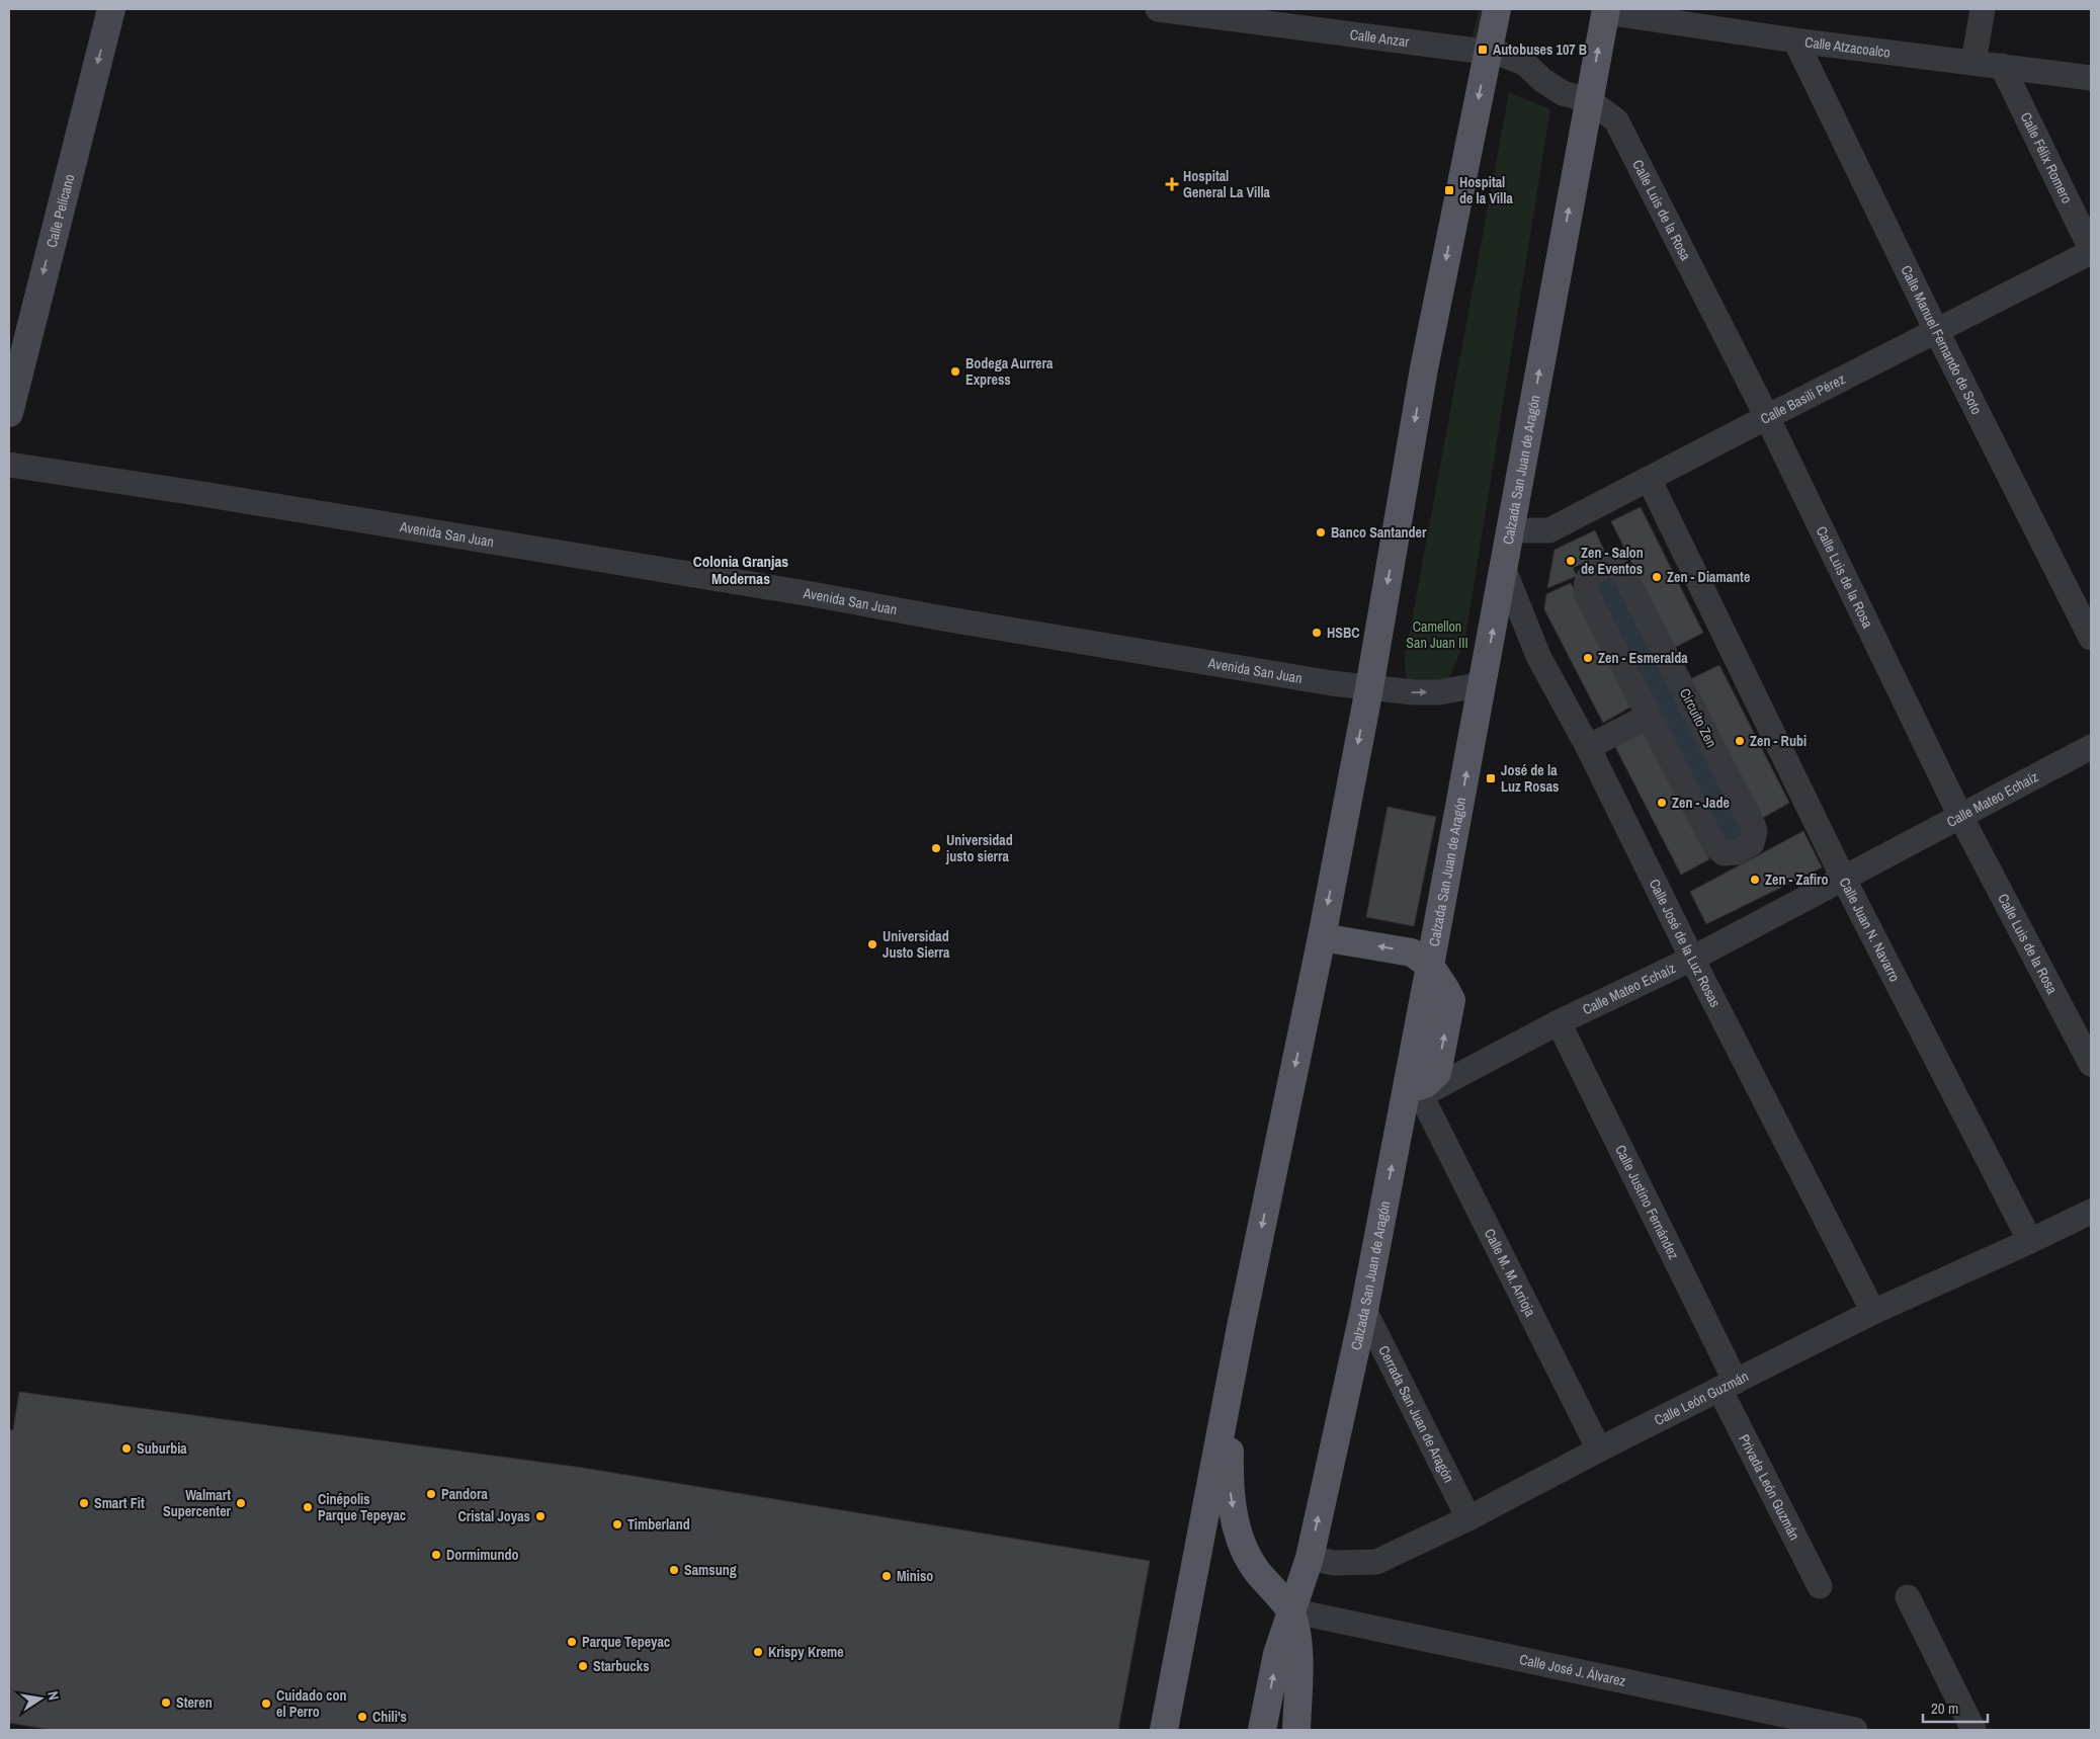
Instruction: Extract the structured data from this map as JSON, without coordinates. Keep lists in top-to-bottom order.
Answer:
{
  "streets": {
    "main road": ["Calzada San Juan de Aragón"],
    "street": [
      "Calle Anzar",
      "Calle Atzacoalco",
      "Calle Félix Romero",
      "Calle Pelícano",
      "Calle Luis de la Rosa",
      "Calle Manuel Fernando de Soto",
      "Calle Basili Pérez",
      "Avenida San Juan",
      "Circuito Zen",
      "Calle Mateo Echaíz",
      "Calle Juan N. Navarro",
      "Calle José de la Luz Rosas",
      "Calle Justino Fernández",
      "Calle M. M. Arrioja",
      "Calle León Guzmán",
      "Cerrada San Juan de Aragón",
      "Privada León Guzmán",
      "Calle José J. Álvarez"
    ]
  },
  "crossings": [
    ["Calle Anzar", "Calle Luis de la Rosa"],
    ["Calle Anzar", "Calzada San Juan de Aragón"],
    ["Calle Atzacoalco", "Calle Félix Romero"],
    ["Calle Atzacoalco", "Calle Manuel Fernando de Soto"],
    ["Calle Atzacoalco", "Calzada San Juan de Aragón"],
    ["Calle Félix Romero", "Calle Basili Pérez"],
    ["Calle Luis de la Rosa", "Calle Basili Pérez"],
    ["Calle Luis de la Rosa", "Calzada San Juan de Aragón"],
    ["Calle Luis de la Rosa", "Calle Mateo Echaíz"],
    ["Calle Manuel Fernando de Soto", "Calle Basili Pérez"],
    ["Calle Basili Pérez", "Calzada San Juan de Aragón"],
    ["Calle Basili Pérez", "Calle Juan N. Navarro"],
    ["Calzada San Juan de Aragón", "Avenida San Juan"],
    ["Calzada San Juan de Aragón", "Calle Mateo Echaíz"],
    ["Calzada San Juan de Aragón", "Calle José de la Luz Rosas"],
    ["Calzada San Juan de Aragón", "Calle M. M. Arrioja"],
    ["Calzada San Juan de Aragón", "Calle León Guzmán"],
    ["Calzada San Juan de Aragón", "Cerrada San Juan de Aragón"],
    ["Calzada San Juan de Aragón", "Calle José J. Álvarez"],
    ["Calle Mateo Echaíz", "Calle Juan N. Navarro"],
    ["Calle Mateo Echaíz", "Calle José de la Luz Rosas"],
    ["Calle Mateo Echaíz", "Calle Justino Fernández"],
    ["Calle Mateo Echaíz", "Calle M. M. Arrioja"],
    ["Calle Juan N. Navarro", "Calle León Guzmán"],
    ["Calle José de la Luz Rosas", "Calle León Guzmán"],
    ["Calle Justino Fernández", "Calle León Guzmán"],
    ["Calle Justino Fernández", "Privada León Guzmán"],
    ["Calle M. M. Arrioja", "Calle León Guzmán"],
    ["Calle León Guzmán", "Cerrada San Juan de Aragón"],
    ["Calle León Guzmán", "Privada León Guzmán"]
  ],
  "one_way": ["Calle Pelícano"],
  "districts": ["Colonia Granjas Modernas"],
  "parks": ["Camellon San Juan III"],
  "places": {
    "transit": ["Autobuses 107 B", "Hospital de la Villa", "José de la Luz Rosas"],
    "health": ["Hospital General La Villa"],
    "other": [
      "Bodega Aurrera Express",
      "Banco Santander",
      "Zen - Salon de Eventos",
      "Zen - Diamante",
      "HSBC",
      "Zen - Esmeralda",
      "Zen - Rubi",
      "Zen - Jade",
      "Universidad justo sierra",
      "Zen - Zafiro",
      "Universidad Justo Sierra",
      "Suburbia",
      "Pandora",
      "Smart Fit",
      "Walmart Supercenter",
      "Cinépolis Parque Tepeyac",
      "Cristal Joyas",
      "Timberland",
      "Dormimundo",
      "Samsung",
      "Miniso",
      "Parque Tepeyac",
      "Krispy Kreme",
      "Starbucks",
      "Steren",
      "Cuidado con el Perro",
      "Chili's"
    ]
  },
  "scale_bar": "20 m",
  "north": "right"
}
